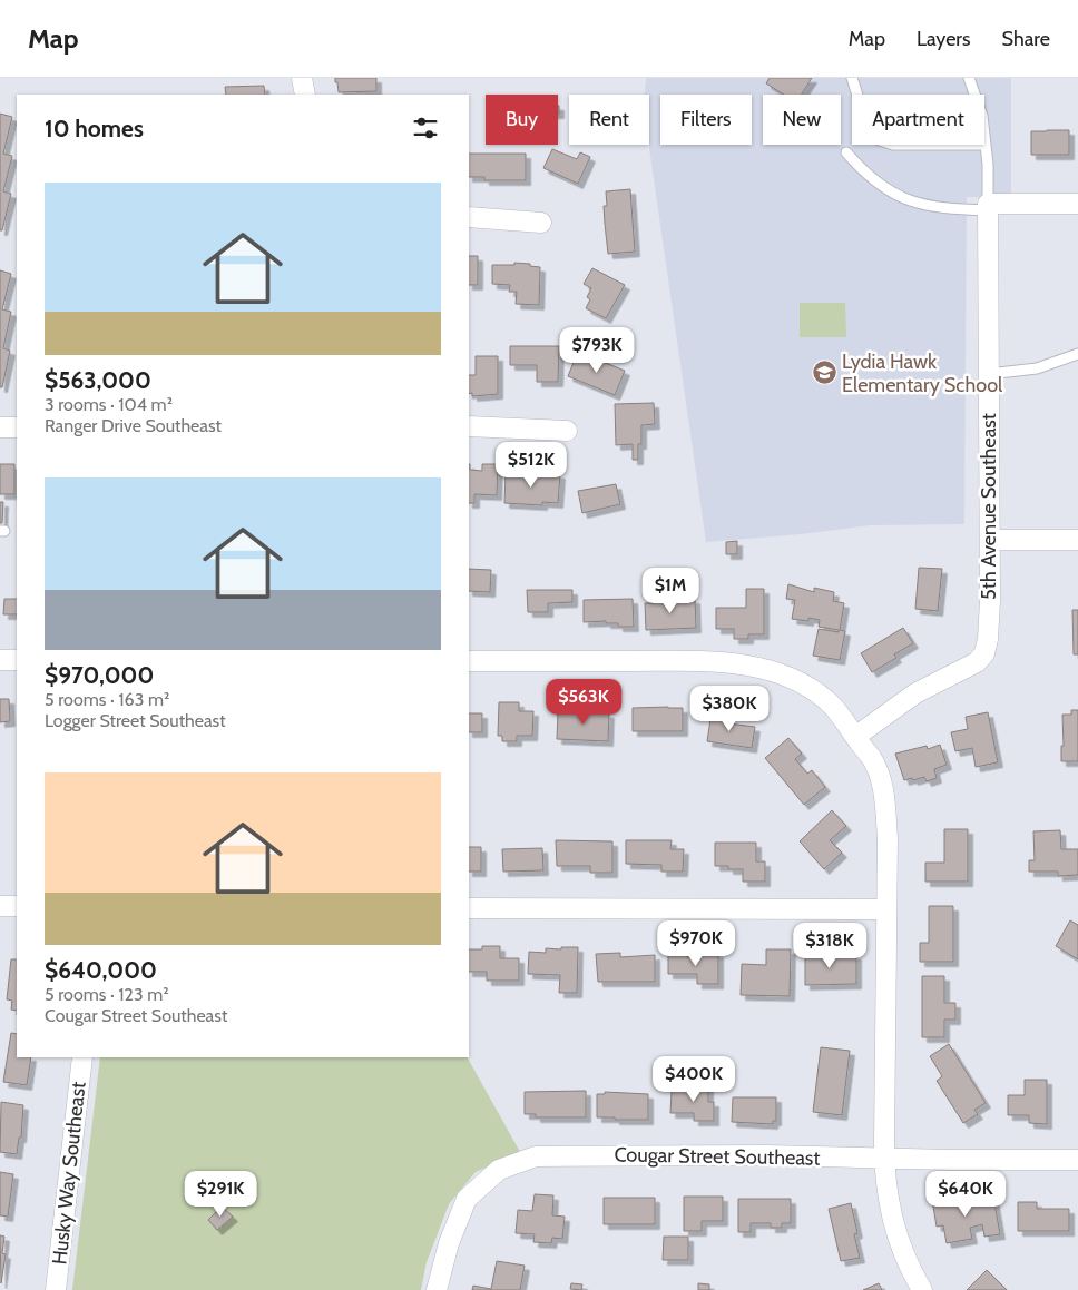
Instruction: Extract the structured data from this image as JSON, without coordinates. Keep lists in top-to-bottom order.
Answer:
{
  "streets": {
    "street": ["5th Avenue Southeast", "Cougar Street Southeast", "Husky Way Southeast"]
  },
  "places": {
    "school or university": ["Lydia Hawk Elementary School"]
  },
  "page": {
    "header": "Map",
    "nav": ["Map", "Layers", "Share"],
    "chip": [
      "Buy",
      "Rent",
      "Filters",
      "New",
      "Apartment"
    ],
    "heading": "10 homes",
    "list": [
      {
        "name": "$563,000",
        "note": "3 rooms · 104 m² · Ranger Drive Southeast"
      },
      {
        "name": "$970,000",
        "note": "5 rooms · 163 m² · Logger Street Southeast"
      },
      {
        "name": "$640,000",
        "note": "5 rooms · 123 m² · Cougar Street Southeast"
      }
    ],
    "price": [
      "$793K",
      "$512K",
      "$1M",
      "$563K",
      "$380K",
      "$970K",
      "$318K",
      "$400K",
      "$291K",
      "$640K"
    ]
  }
}
